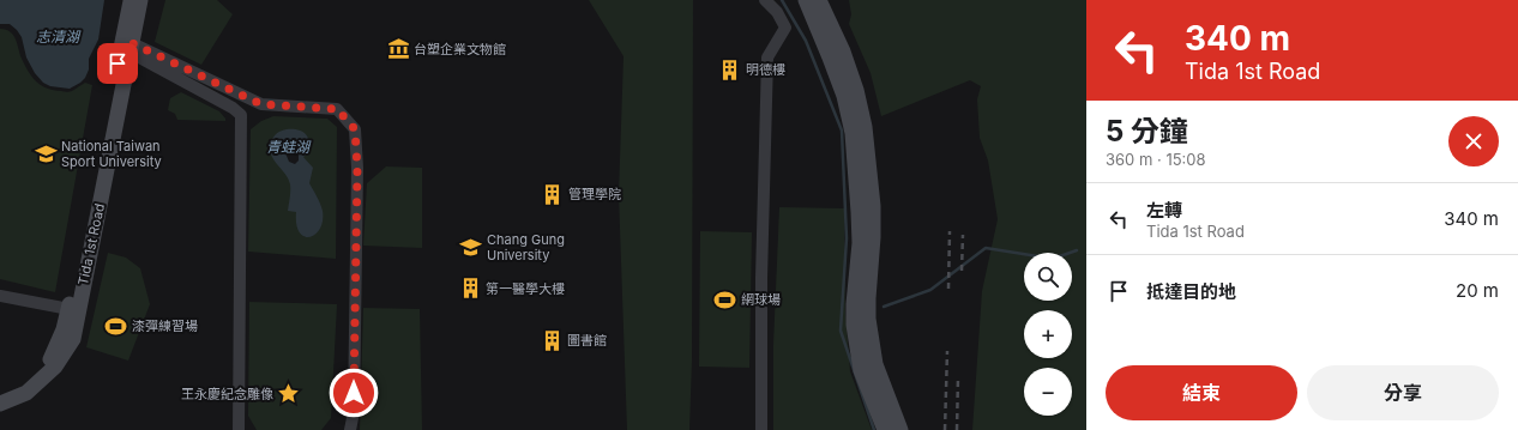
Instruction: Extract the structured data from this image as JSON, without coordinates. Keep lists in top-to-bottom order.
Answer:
{
  "streets": {
    "street": ["Tida 1st Road"]
  },
  "water": ["志清湖", "青蛙湖"],
  "places": {
    "museum": ["台塑企業文物館"],
    "building": [
      "明德樓",
      "管理學院",
      "第一醫學大樓",
      "圖書館"
    ],
    "school or university": ["National Taiwan Sport University", "Chang Gung University"],
    "sports": ["網球場", "漆彈練習場"],
    "place": ["王永慶紀念雕像"]
  },
  "page": {
    "turn": ["340 m", "Tida 1st Road"],
    "heading": ["5 分鐘", "360 m · 15:08"],
    "list": [
      {
        "name": "左轉",
        "note": "Tida 1st Road",
        "value": "340 m"
      },
      {
        "name": "抵達目的地",
        "value": "20 m"
      }
    ],
    "map_buttons": ["+", "−"],
    "buttons": ["結束", "分享"]
  }
}
